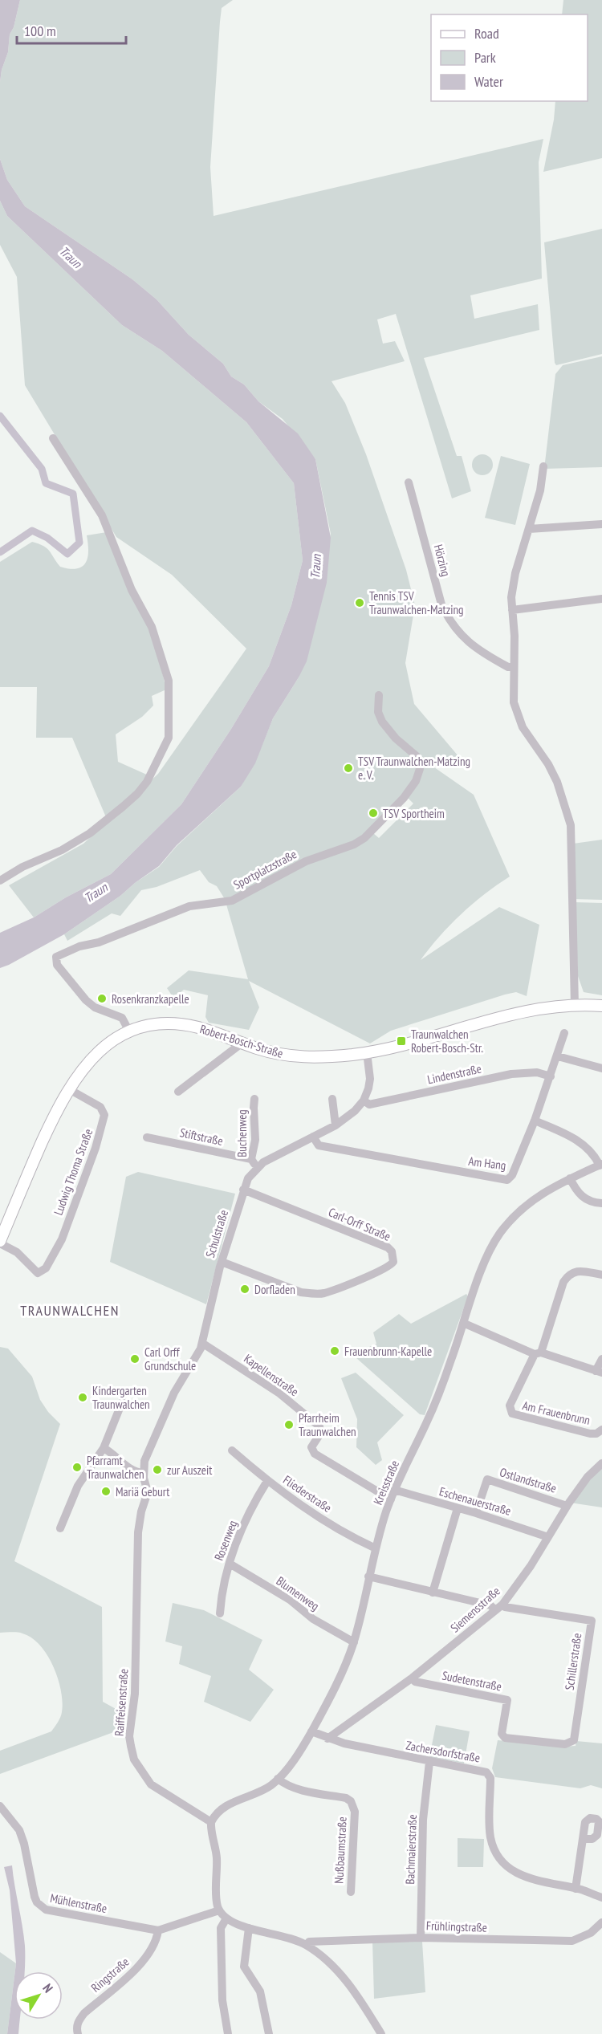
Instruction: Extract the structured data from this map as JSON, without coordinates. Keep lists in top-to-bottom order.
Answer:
{
  "streets": {
    "main road": ["Robert-Bosch-Straße"],
    "street": [
      "Hörzing",
      "Sportplatzstraße",
      "Lindenstraße",
      "Buchenweg",
      "Stiftstraße",
      "Am Hang",
      "Ludwig Thoma Straße",
      "Carl-Orff Straße",
      "Schulstraße",
      "Kapellenstraße",
      "Am Frauenbrunn",
      "Ostlandstraße",
      "Kreisstraße",
      "Fliederstraße",
      "Eschenauerstraße",
      "Rosenweg",
      "Blumenweg",
      "Siemensstraße",
      "Schillerstraße",
      "Sudetenstraße",
      "Raiffeisenstraße",
      "Zachersdorfstraße",
      "Bachmaierstraße",
      "Nußbaumstraße",
      "Mühlenstraße",
      "Frühlingstraße",
      "Ringstraße"
    ]
  },
  "crossings": [
    ["Sportplatzstraße", "Robert-Bosch-Straße"],
    ["Robert-Bosch-Straße", "Ludwig Thoma Straße"],
    ["Lindenstraße", "Am Hang"],
    ["Lindenstraße", "Schulstraße"],
    ["Buchenweg", "Stiftstraße"],
    ["Buchenweg", "Schulstraße"],
    ["Am Hang", "Schulstraße"],
    ["Carl-Orff Straße", "Schulstraße"],
    ["Schulstraße", "Kapellenstraße"],
    ["Schulstraße", "Raiffeisenstraße"],
    ["Kapellenstraße", "Kreisstraße"],
    ["Ostlandstraße", "Eschenauerstraße"],
    ["Ostlandstraße", "Siemensstraße"],
    ["Kreisstraße", "Fliederstraße"],
    ["Kreisstraße", "Eschenauerstraße"],
    ["Kreisstraße", "Blumenweg"],
    ["Kreisstraße", "Schillerstraße"],
    ["Kreisstraße", "Raiffeisenstraße"],
    ["Kreisstraße", "Zachersdorfstraße"],
    ["Kreisstraße", "Nußbaumstraße"],
    ["Fliederstraße", "Rosenweg"],
    ["Eschenauerstraße", "Siemensstraße"],
    ["Rosenweg", "Blumenweg"],
    ["Siemensstraße", "Schillerstraße"],
    ["Siemensstraße", "Sudetenstraße"],
    ["Siemensstraße", "Zachersdorfstraße"],
    ["Schillerstraße", "Sudetenstraße"],
    ["Zachersdorfstraße", "Bachmaierstraße"],
    ["Bachmaierstraße", "Frühlingstraße"],
    ["Mühlenstraße", "Ringstraße"]
  ],
  "districts": ["TRAUNWALCHEN"],
  "water": ["Traun"],
  "places": {
    "other": [
      "Tennis TSV Traunwalchen-Matzing",
      "TSV Traunwalchen-Matzing e. V.",
      "TSV Sportheim",
      "Rosenkranzkapelle",
      "Dorfladen",
      "Frauenbrunn-Kapelle",
      "Carl Orff Grundschule",
      "Kindergarten Traunwalchen",
      "Pfarrheim Traunwalchen",
      "Pfarramt Traunwalchen",
      "zur Auszeit",
      "Mariä Geburt"
    ],
    "transit": ["Traunwalchen Robert-Bosch-Str."]
  },
  "legend": ["Road", "Park", "Water"],
  "scale_bar": "100 m",
  "north": "top right"
}
